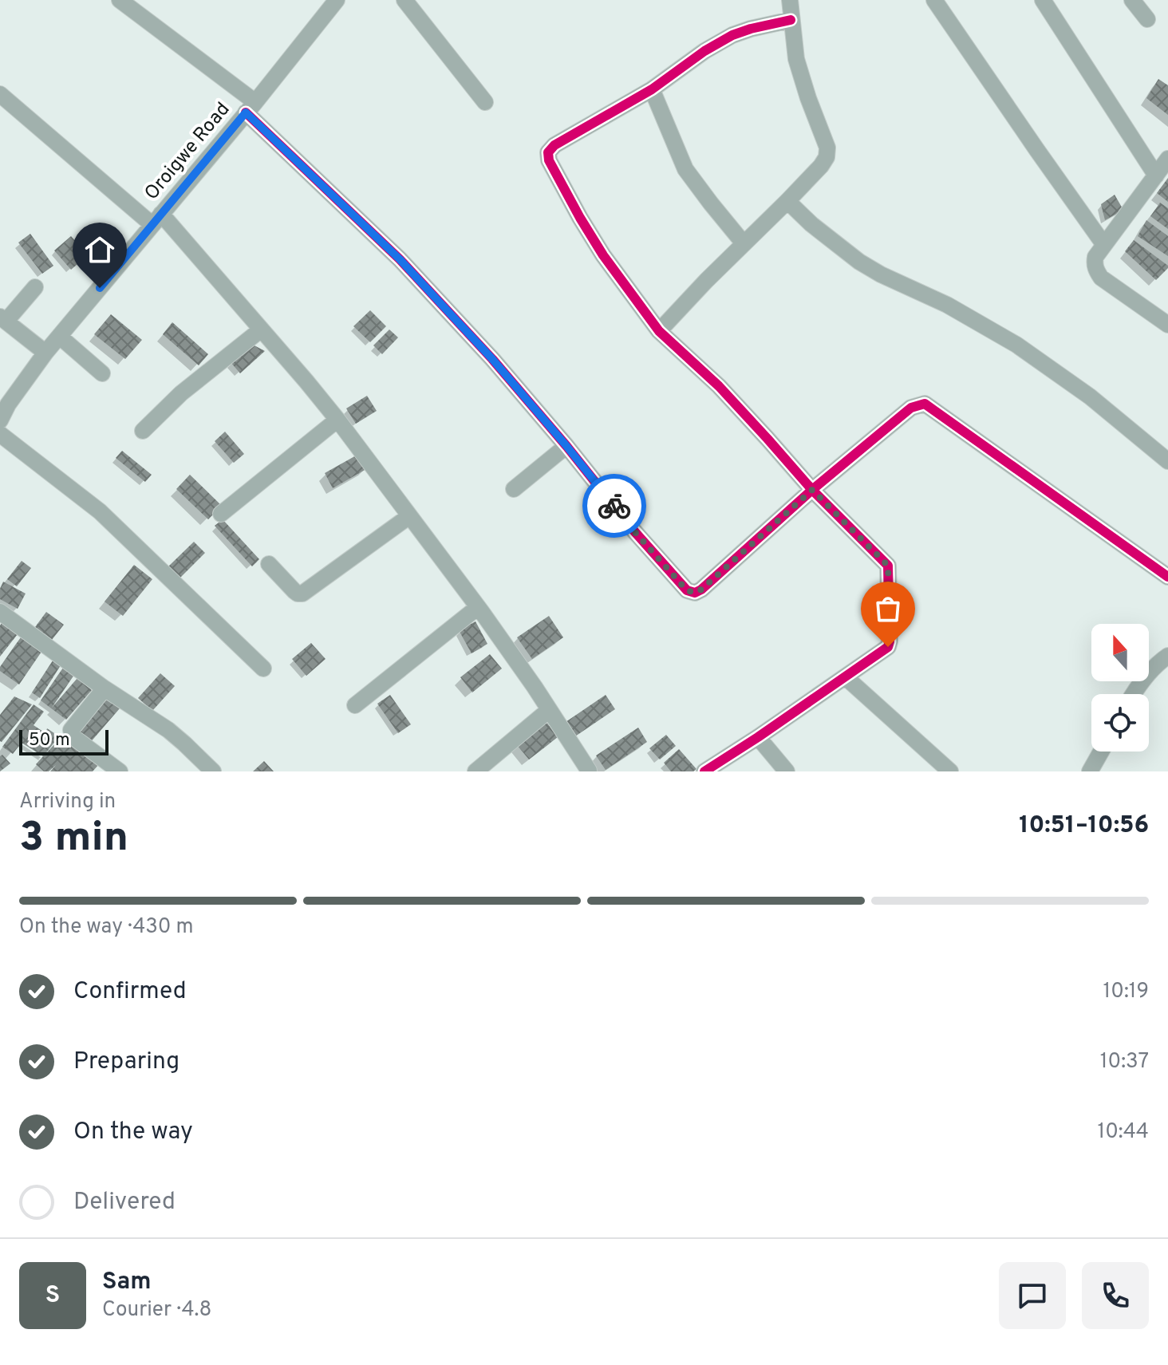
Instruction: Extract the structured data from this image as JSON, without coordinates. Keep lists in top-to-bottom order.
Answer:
{
  "streets": {
    "street": ["Oroigwe Road"]
  },
  "scale_bar": "50 m",
  "north": "top",
  "page": {
    "scale": "50 m",
    "heading": ["3 min", "Arriving in", "10:51–10:56"],
    "panel": ["Sam", "Courier · 4.8"],
    "bar": "On the way · 430 m",
    "list": [
      ["Confirmed", "10:19"],
      ["Preparing", "10:37"],
      ["On the way", "10:44"],
      "Delivered"
    ],
    "round": "S"
  }
}
